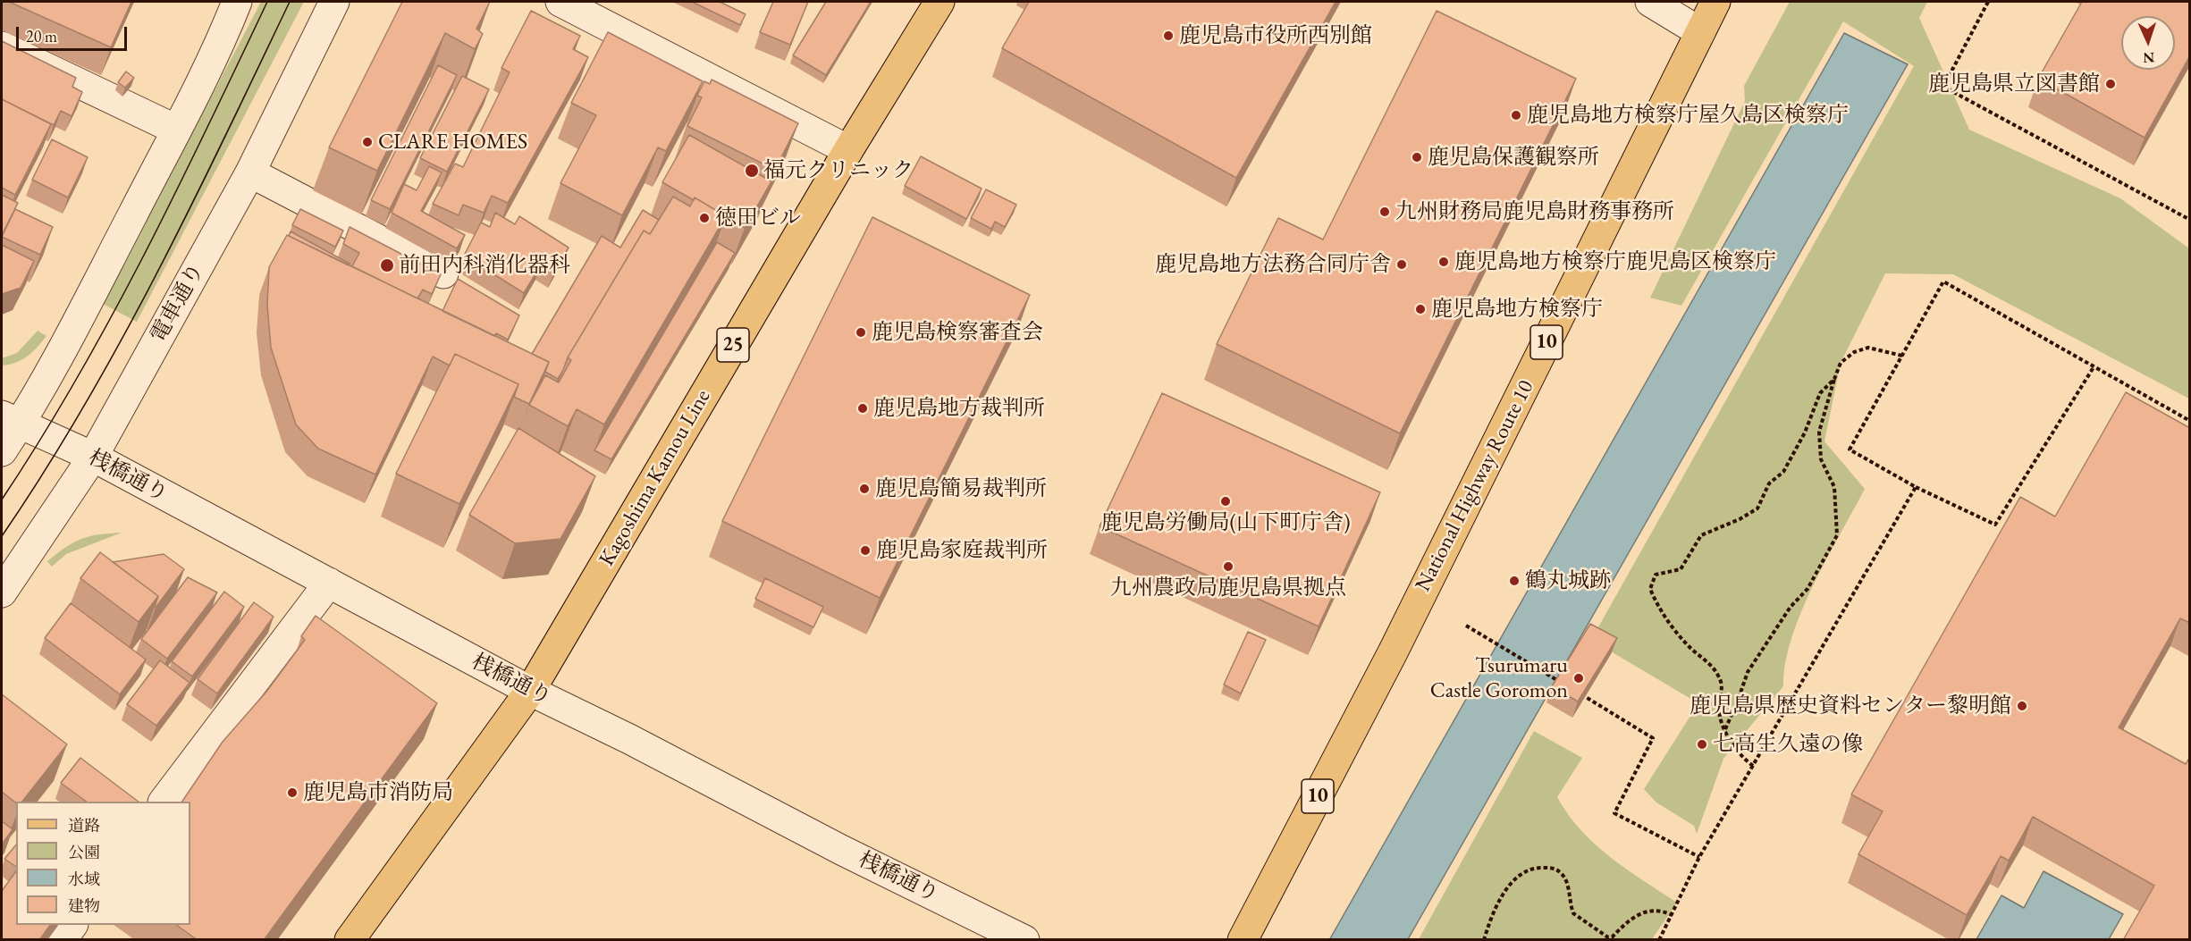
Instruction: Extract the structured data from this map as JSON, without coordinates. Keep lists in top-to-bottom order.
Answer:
{
  "streets": {
    "main road": [
      "10",
      "25",
      "Kagoshima Kamou Line",
      "National Highway Route 10"
    ],
    "street": ["電車通り", "桟橋通り"]
  },
  "crossings": [
    ["電車通り", "桟橋通り"],
    ["桟橋通り", "Kagoshima Kamou Line"]
  ],
  "places": [
    "鹿児島市役所西別館",
    "鹿児島県立図書館",
    "鹿児島地方検察庁屋久島区検察庁",
    "CLARE HOMES",
    "鹿児島保護観察所",
    "福元クリニック",
    "九州財務局鹿児島財務事務所",
    "徳田ビル",
    "鹿児島地方検察庁鹿児島区検察庁",
    "鹿児島地方法務合同庁舎",
    "前田内科消化器科",
    "鹿児島地方検察庁",
    "鹿児島検察審査会",
    "鹿児島地方裁判所",
    "鹿児島簡易裁判所",
    "鹿児島労働局(山下町庁舎)",
    "鹿児島家庭裁判所",
    "九州農政局鹿児島県拠点",
    "鶴丸城跡",
    "Tsurumaru Castle Goromon",
    "鹿児島県歴史資料センター黎明館",
    "七高生久遠の像",
    "鹿児島市消防局"
  ],
  "legend": [
    "道路",
    "公園",
    "水域",
    "建物"
  ],
  "scale_bar": "20 m",
  "north": "bottom"
}
